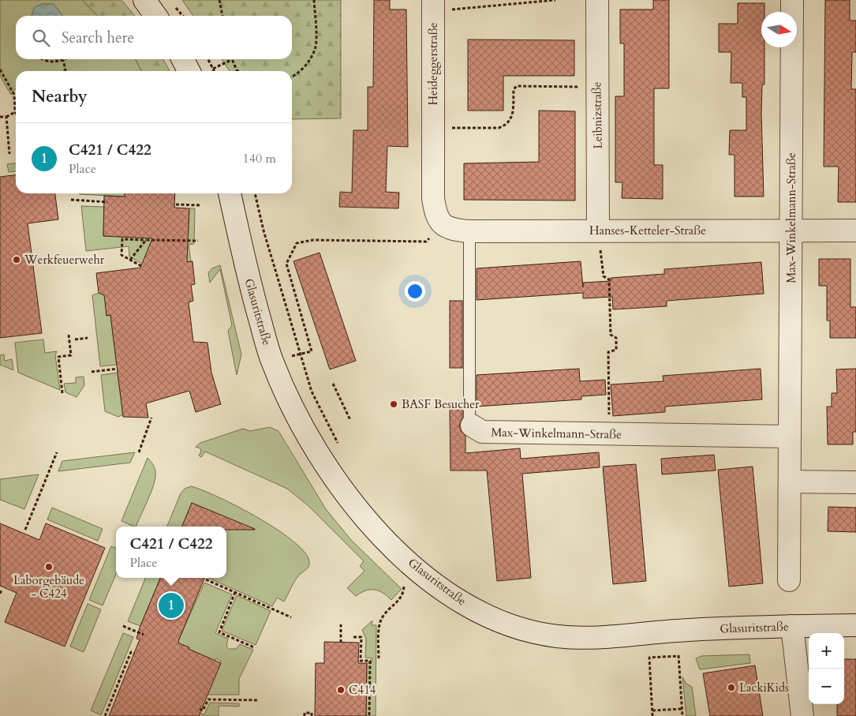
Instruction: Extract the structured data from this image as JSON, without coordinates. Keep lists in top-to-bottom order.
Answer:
{
  "streets": {
    "street": [
      "Heideggerstraße",
      "Leibnizstraße",
      "Max-Winkelmann-Straße",
      "Hanses-Ketteler-Straße",
      "Glasuritstraße"
    ]
  },
  "crossings": [
    ["Heideggerstraße", "Hanses-Ketteler-Straße"],
    ["Leibnizstraße", "Hanses-Ketteler-Straße"],
    ["Max-Winkelmann-Straße", "Hanses-Ketteler-Straße"]
  ],
  "places": [
    "Werkfeuerwehr",
    "BASF Besucher",
    "Laborgebäude - C424",
    "LackiKids",
    "C414"
  ],
  "north": "right",
  "page": {
    "search": "Search here",
    "heading": "Nearby",
    "list": [
      {
        "mark": "1",
        "name": "C421 / C422",
        "note": "Place",
        "value": "140 m"
      }
    ],
    "popup": ["C421 / C422", "Place"],
    "pins": "1",
    "map_buttons": ["+", "−"]
  }
}
